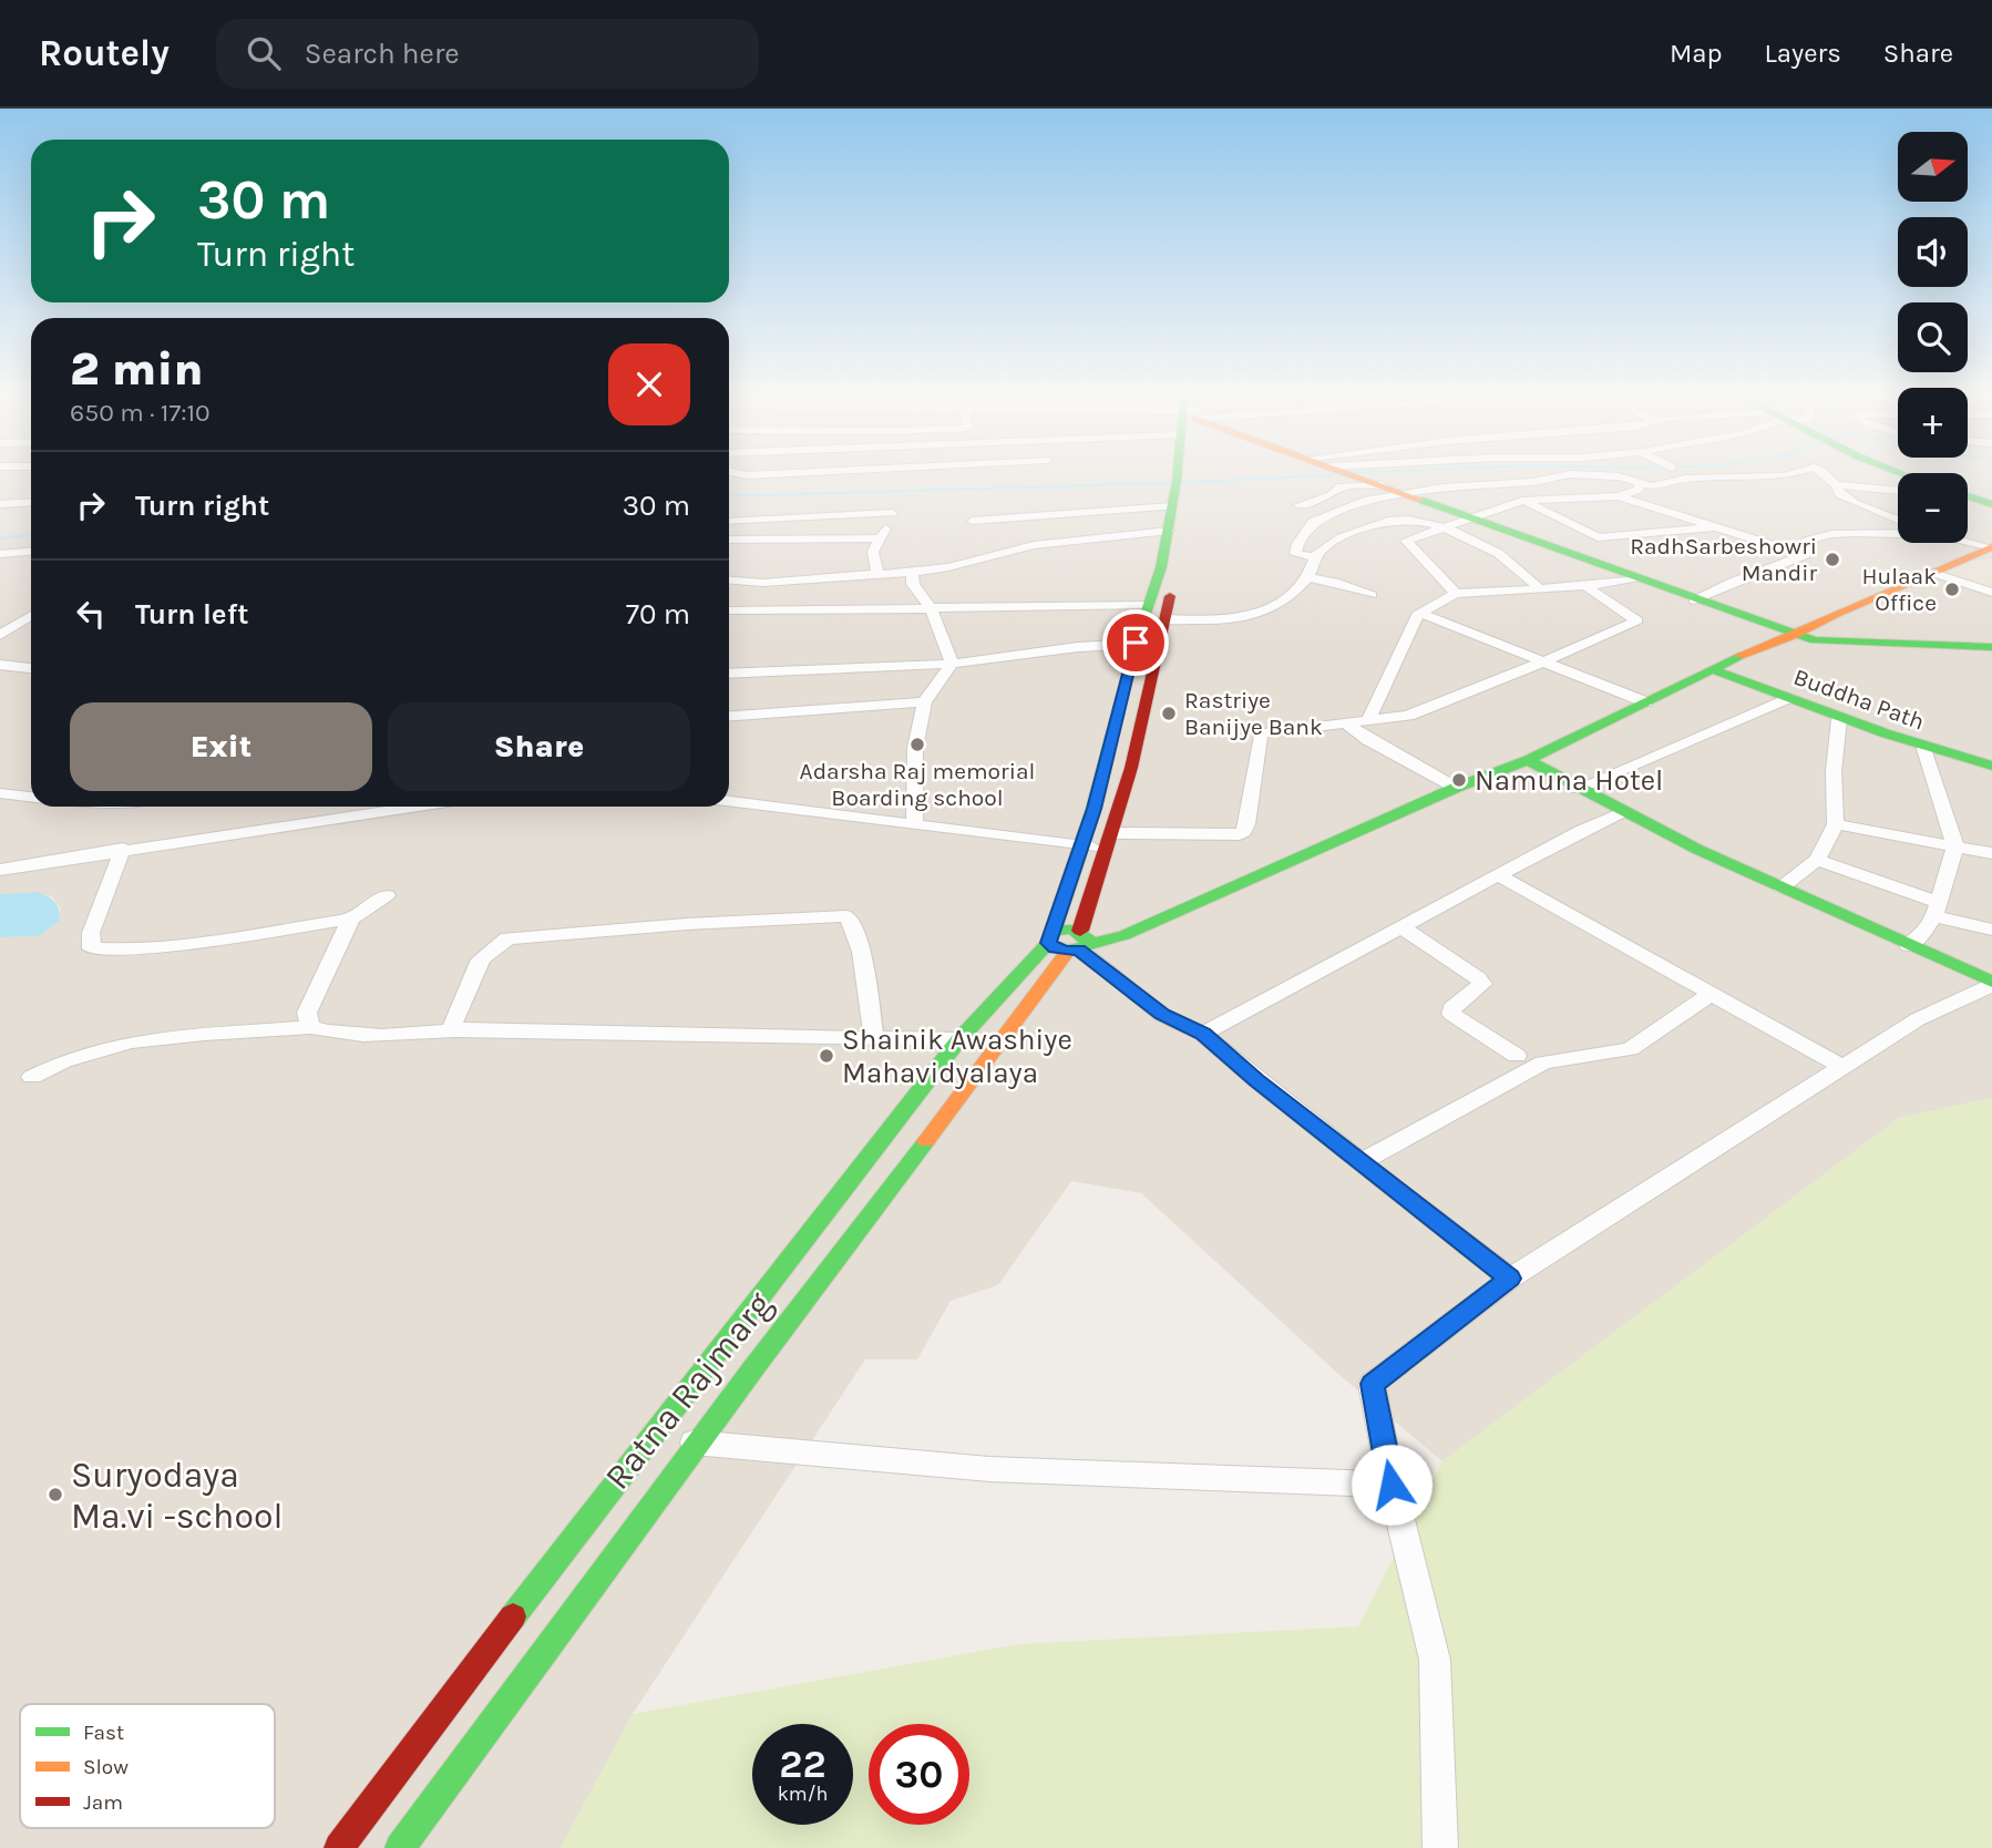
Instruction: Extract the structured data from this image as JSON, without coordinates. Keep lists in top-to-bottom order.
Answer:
{
  "streets": {
    "main road": ["Buddha Path", "Ratna Rajmarg"]
  },
  "places": [
    "RadhSarbeshowri Mandir",
    "Hulaak Office",
    "Rastriye Banijye Bank",
    "Adarsha Raj memorial Boarding school",
    "Namuna Hotel",
    "Shainik Awashiye Mahavidyalaya",
    "Suryodaya Ma.vi -school"
  ],
  "legend": ["Fast", "Slow", "Jam"],
  "north": "right",
  "page": {
    "header": "Routely",
    "search": "Search here",
    "nav": ["Map", "Layers", "Share"],
    "map_buttons": ["+", "−"],
    "turn": ["30 m", "Turn right"],
    "heading": ["2 min", "650 m · 17:10"],
    "list": [
      {
        "name": "Turn right",
        "value": "30 m"
      },
      {
        "name": "Turn left",
        "value": "70 m"
      }
    ],
    "buttons": ["Exit", "Share"],
    "speed": "22 km/h",
    "limit": "30"
  }
}
